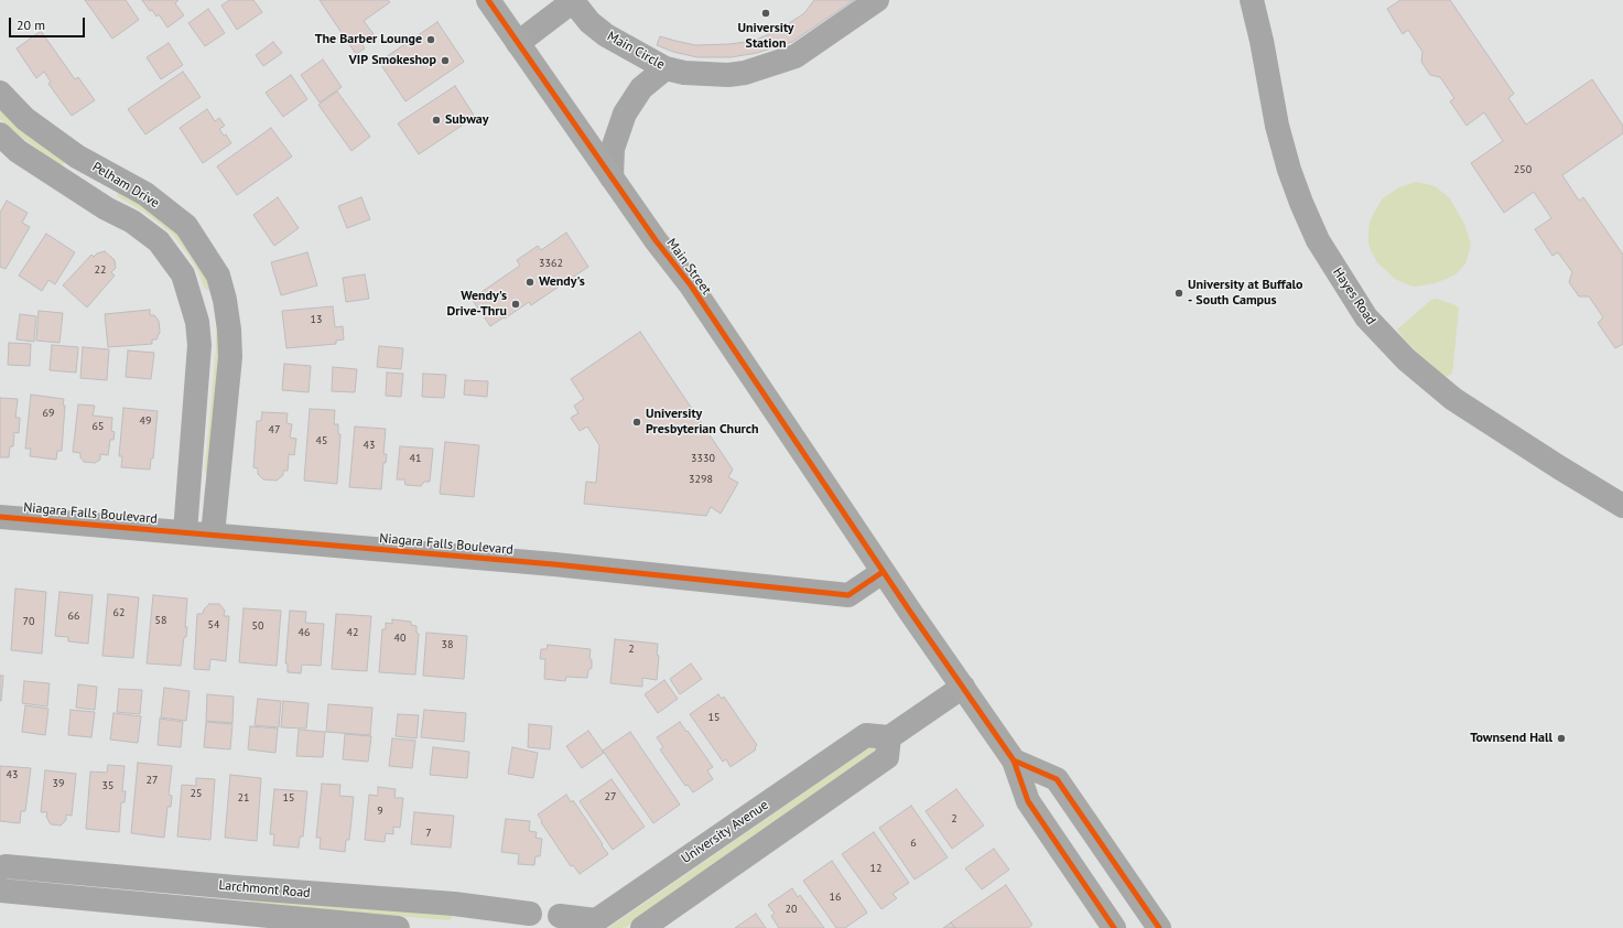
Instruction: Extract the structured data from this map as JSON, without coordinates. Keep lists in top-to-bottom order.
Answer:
{
  "streets": {
    "main road": ["Main Street"],
    "street": [
      "Main Circle",
      "Pelham Drive",
      "Hayes Road",
      "Niagara Falls Boulevard",
      "University Avenue",
      "Larchmont Road"
    ]
  },
  "crossings": [
    ["Main Circle", "Main Street"],
    ["Pelham Drive", "Niagara Falls Boulevard"],
    ["Main Street", "Niagara Falls Boulevard"],
    ["University Avenue", "Larchmont Road"]
  ],
  "places": [
    "University Station",
    "The Barber Lounge",
    "VIP Smokeshop",
    "Subway",
    "Wendy's",
    "University at Buffalo - South Campus",
    "Wendy's Drive-Thru",
    "University Presbyterian Church",
    "Townsend Hall"
  ],
  "house_numbers": [
    "250",
    "3362",
    "22",
    "13",
    "69",
    "49",
    "65",
    "47",
    "45",
    "43",
    "41",
    "3330",
    "3298",
    "62",
    "66",
    "58",
    "70",
    "54",
    "50",
    "46",
    "42",
    "40",
    "38",
    "2",
    "15",
    "43",
    "27",
    "39",
    "35",
    "25",
    "27",
    "21",
    "15",
    "9",
    "2",
    "7",
    "6",
    "12",
    "16",
    "20"
  ],
  "scale_bar": "20 m"
}
